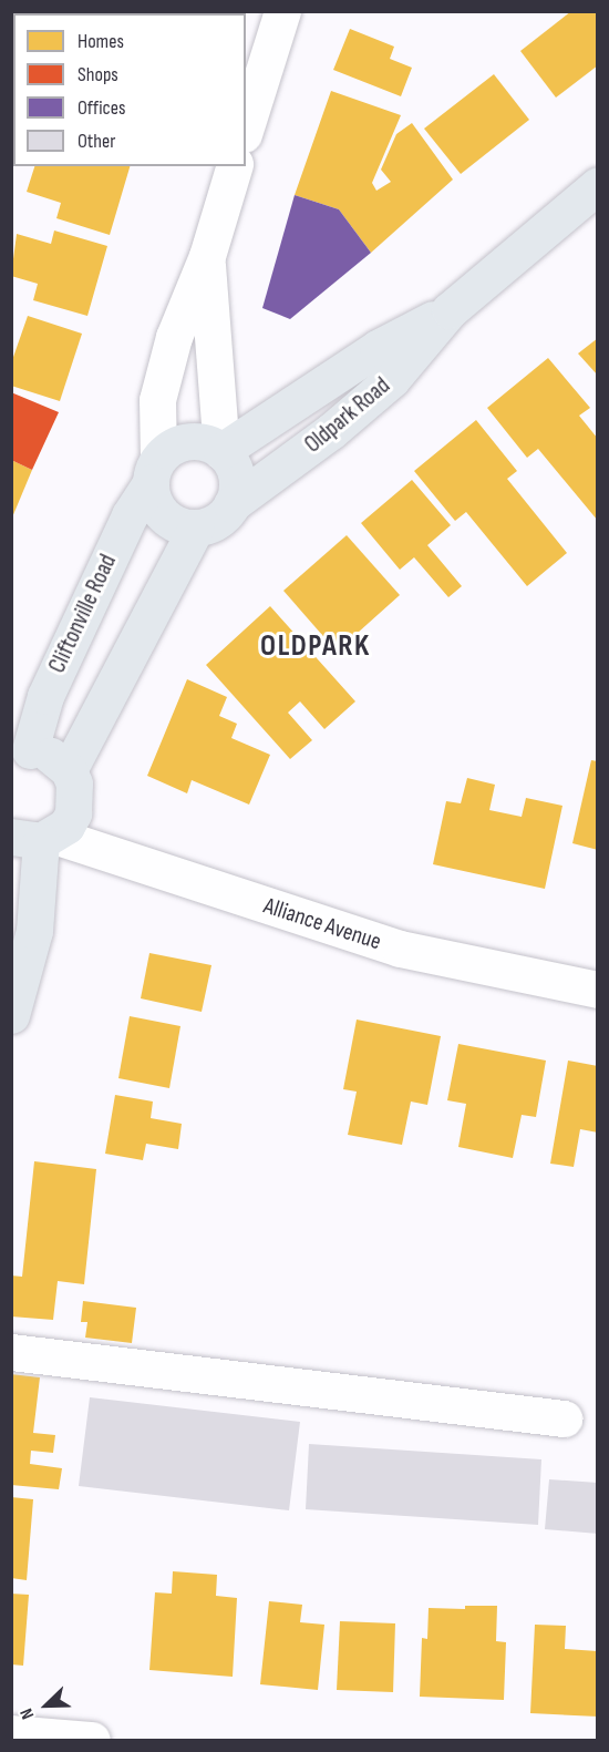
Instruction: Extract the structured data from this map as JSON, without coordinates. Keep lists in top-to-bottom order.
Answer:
{
  "streets": {
    "main road": ["Oldpark Road", "Cliftonville Road"],
    "street": ["Alliance Avenue"]
  },
  "crossings": [
    ["Oldpark Road", "Cliftonville Road"]
  ],
  "districts": ["OLDPARK"],
  "legend": [
    "Homes",
    "Shops",
    "Offices",
    "Other"
  ],
  "north": "bottom left"
}
